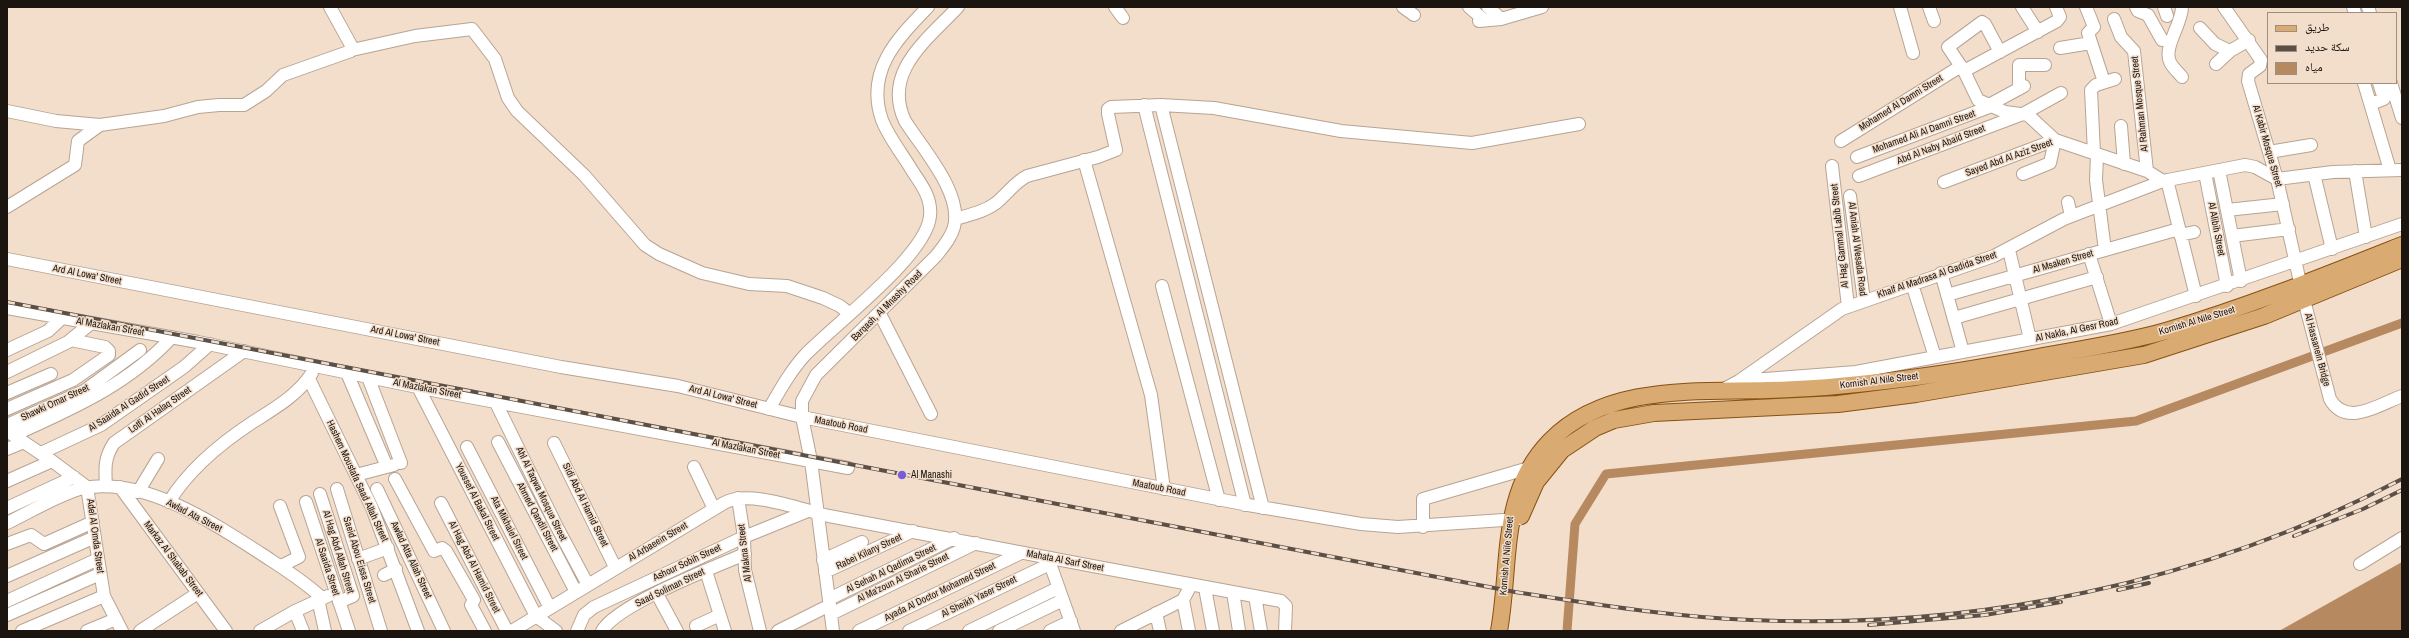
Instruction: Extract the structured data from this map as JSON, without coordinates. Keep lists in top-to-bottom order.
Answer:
{
  "streets": {
    "main road": ["Kornish Al Nile Street"],
    "street": [
      "Mohamed Al Damni Street",
      "Al Rahman Mosque Street",
      "Mohamed Ali Al Damni Street",
      "Abd Al Naby Abaid Street",
      "Al Kabir Mosque Street",
      "Sayed Abd Al Aziz Street",
      "Al Alibih Street",
      "Al Hag Gammal Labib Street",
      "Al Aniah Al Wesada Road",
      "Al Msaken Street",
      "Ard Al Lowa' Street",
      "Khalf Al Madrasa Al Gadida Street",
      "Barqash, Al Mnashy Road",
      "Al Mazlakan Street",
      "Al Nakla, Al Gesr Road",
      "Al Hassanein Bridge",
      "Shawki Omar Street",
      "Al Saaida Al Gadid Street",
      "Lotfi Al Halaq Street",
      "Maatoub Road",
      "Hashem Moustafa Saad Allah Street",
      "Ahl Al Taqwa Mosque Street",
      "Youssef Al Bakal Street",
      "Sidi Abd Al Hamid Street",
      "Awlad Ata Street",
      "Ahmed Qandil Street",
      "Ata Mikhaiel Street",
      "Adel Al Omda Street",
      "Al Arbaeein Street",
      "Al Hag Abd Allah Street",
      "Rabei Kilany Street",
      "Al Makna Street",
      "Markaz Al Shabab Street",
      "Saeid Abou Eissa Street",
      "Awlad Atta Allah Street",
      "Mahata Al Sarf Street",
      "Ashour Sobih Street",
      "Al Saaida Street",
      "Al Hag Abd Al Hamid Street",
      "Al Sehah Al Qadima Street",
      "Al Ma'zoun Al Sharie Street",
      "Saad Soliman Street",
      "Ayada Al Doctor Mohamed Street",
      "Al Sheikh Yaser Street"
    ]
  },
  "crossings": [
    ["Al Rahman Mosque Street", "Sayed Abd Al Aziz Street"],
    ["Al Kabir Mosque Street", "Khalf Al Madrasa Al Gadida Street"],
    ["Al Kabir Mosque Street", "Kornish Al Nile Street"],
    ["Al Kabir Mosque Street", "Al Nakla, Al Gesr Road"],
    ["Al Kabir Mosque Street", "Al Hassanein Bridge"],
    ["Sayed Abd Al Aziz Street", "Khalf Al Madrasa Al Gadida Street"],
    ["Al Alibih Street", "Khalf Al Madrasa Al Gadida Street"],
    ["Al Alibih Street", "Al Nakla, Al Gesr Road"],
    ["Al Hag Gammal Labib Street", "Khalf Al Madrasa Al Gadida Street"],
    ["Al Aniah Al Wesada Road", "Khalf Al Madrasa Al Gadida Street"],
    ["Ard Al Lowa' Street", "Barqash, Al Mnashy Road"],
    ["Ard Al Lowa' Street", "Maatoub Road"],
    ["Khalf Al Madrasa Al Gadida Street", "Kornish Al Nile Street"],
    ["Khalf Al Madrasa Al Gadida Street", "Al Nakla, Al Gesr Road"],
    ["Barqash, Al Mnashy Road", "Al Mazlakan Street"],
    ["Barqash, Al Mnashy Road", "Maatoub Road"],
    ["Barqash, Al Mnashy Road", "Rabei Kilany Street"],
    ["Barqash, Al Mnashy Road", "Mahata Al Sarf Street"],
    ["Barqash, Al Mnashy Road", "Ashour Sobih Street"],
    ["Barqash, Al Mnashy Road", "Al Sehah Al Qadima Street"],
    ["Barqash, Al Mnashy Road", "Al Ma'zoun Al Sharie Street"],
    ["Kornish Al Nile Street", "Al Hassanein Bridge"],
    ["Kornish Al Nile Street", "Maatoub Road"],
    ["Al Mazlakan Street", "Al Saaida Al Gadid Street"],
    ["Al Mazlakan Street", "Lotfi Al Halaq Street"],
    ["Al Mazlakan Street", "Ahl Al Taqwa Mosque Street"],
    ["Al Mazlakan Street", "Youssef Al Bakal Street"],
    ["Shawki Omar Street", "Adel Al Omda Street"],
    ["Al Saaida Al Gadid Street", "Adel Al Omda Street"],
    ["Lotfi Al Halaq Street", "Awlad Ata Street"],
    ["Ahl Al Taqwa Mosque Street", "Al Arbaeein Street"],
    ["Youssef Al Bakal Street", "Al Arbaeein Street"],
    ["Sidi Abd Al Hamid Street", "Al Arbaeein Street"],
    ["Awlad Ata Street", "Adel Al Omda Street"],
    ["Awlad Ata Street", "Markaz Al Shabab Street"],
    ["Ahmed Qandil Street", "Al Arbaeein Street"],
    ["Ata Mikhaiel Street", "Al Arbaeein Street"],
    ["Al Arbaeein Street", "Al Makna Street"],
    ["Al Hag Abd Allah Street", "Al Saaida Street"],
    ["Rabei Kilany Street", "Mahata Al Sarf Street"],
    ["Al Makna Street", "Ashour Sobih Street"],
    ["Al Makna Street", "Saad Soliman Street"],
    ["Mahata Al Sarf Street", "Ashour Sobih Street"],
    ["Mahata Al Sarf Street", "Al Sehah Al Qadima Street"],
    ["Mahata Al Sarf Street", "Al Ma'zoun Al Sharie Street"],
    ["Mahata Al Sarf Street", "Ayada Al Doctor Mohamed Street"],
    ["Mahata Al Sarf Street", "Al Sheikh Yaser Street"],
    ["Al Sehah Al Qadima Street", "Al Ma'zoun Al Sharie Street"]
  ],
  "places": ["Al Manashi"],
  "legend": ["طريق", "سكة حديد", "مياه"]
}
